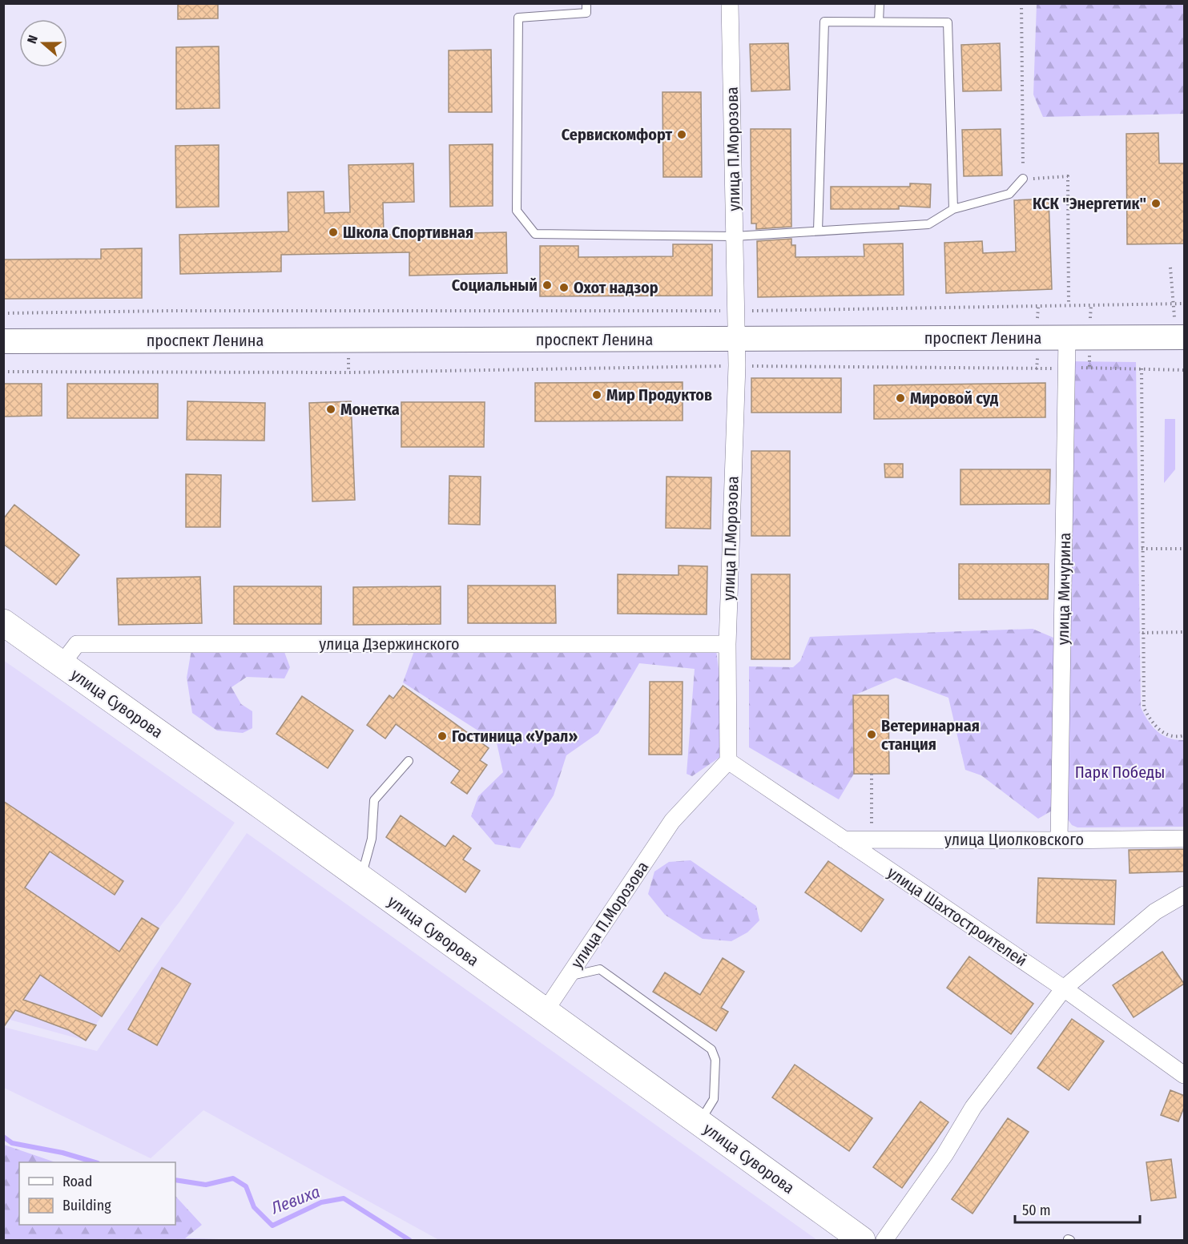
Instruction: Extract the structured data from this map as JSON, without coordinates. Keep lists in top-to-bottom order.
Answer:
{
  "streets": {
    "main road": ["проспект Ленина", "улица Суворова"],
    "street": [
      "улица П.Морозова",
      "улица Мичурина",
      "улица Дзержинского",
      "улица Циолковского",
      "улица Шахтостроителей"
    ]
  },
  "crossings": [
    ["улица П.Морозова", "проспект Ленина"],
    ["улица П.Морозова", "улица Дзержинского"],
    ["улица П.Морозова", "улица Суворова"],
    ["улица П.Морозова", "улица Шахтостроителей"],
    ["проспект Ленина", "улица Мичурина"],
    ["улица Мичурина", "улица Циолковского"],
    ["улица Дзержинского", "улица Суворова"],
    ["улица Циолковского", "улица Шахтостроителей"]
  ],
  "water": ["Левиха"],
  "parks": ["Парк Победы"],
  "places": [
    "Сервискомфорт",
    "КСК \"Энергетик\"",
    "Школа Спортивная",
    "Социальный",
    "Охот надзор",
    "Мир Продуктов",
    "Мировой суд",
    "Монетка",
    "Ветеринарная станция",
    "Гостиница «Урал»"
  ],
  "legend": ["Road", "Building"],
  "scale_bar": "50 m",
  "north": "left"
}
